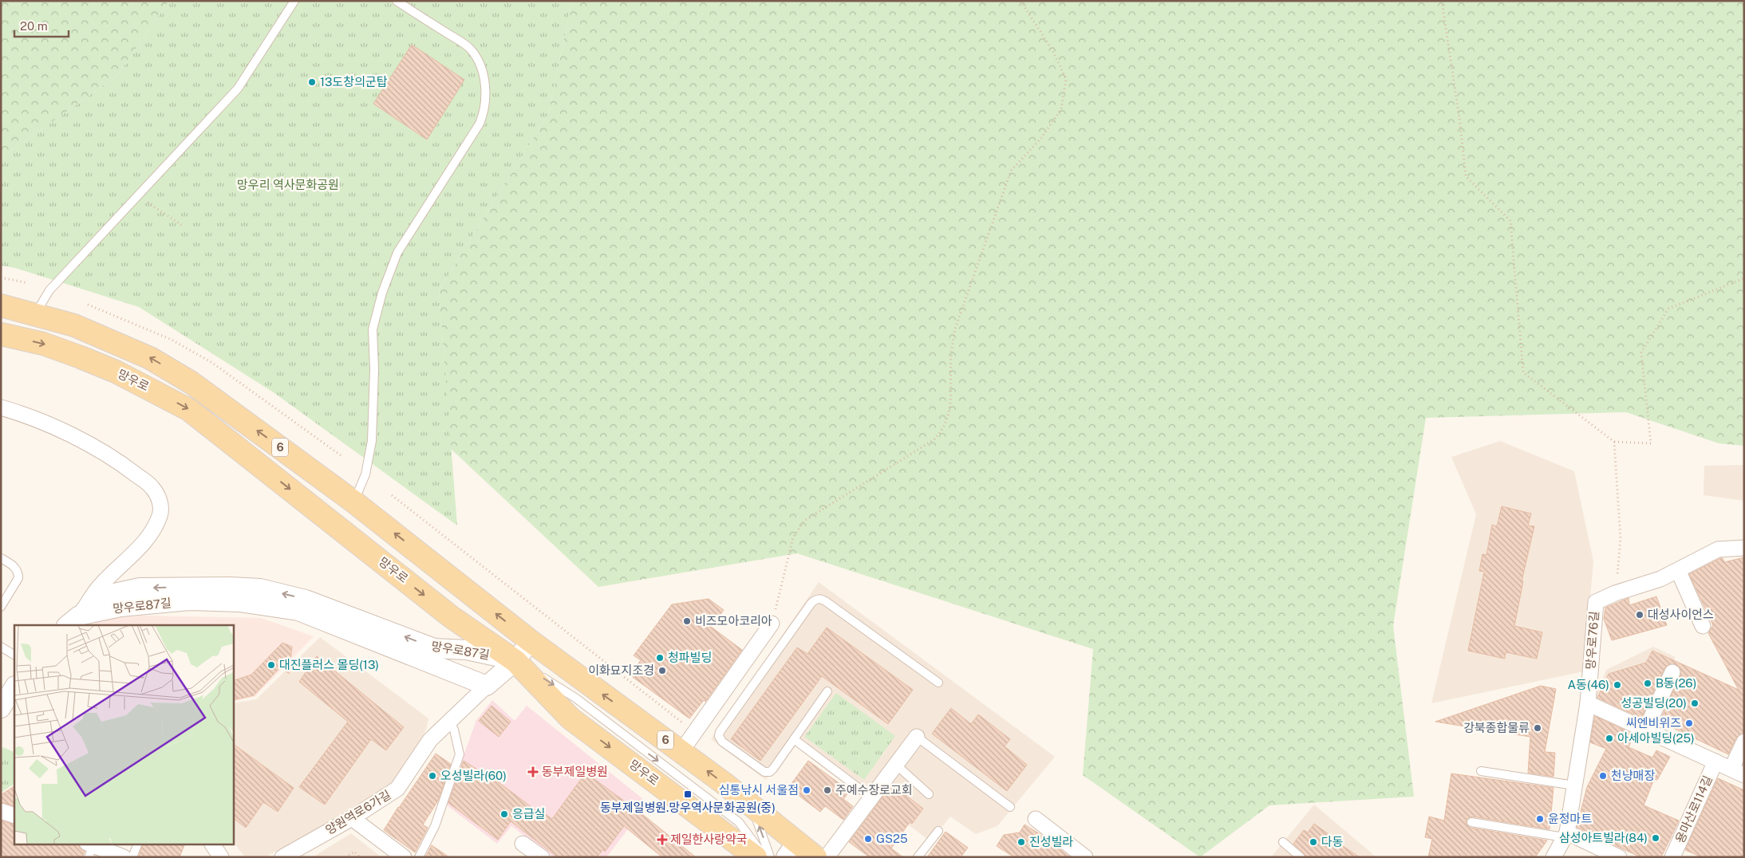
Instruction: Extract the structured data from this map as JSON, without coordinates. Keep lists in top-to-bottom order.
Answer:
{
  "streets": {
    "main road": ["망우로", "6"],
    "street": [
      "망우로87길",
      "망우로76길",
      "용마산로114길",
      "양원역로6가길"
    ]
  },
  "crossings": [
    ["망우로", "망우로87길"],
    ["망우로87길", "양원역로6가길"]
  ],
  "parks": ["망우리 역사문화공원"],
  "places": {
    "other": [
      "13도창의군탑",
      "대성사이언스",
      "비즈모아코리아",
      "청파빌딩",
      "대진플러스 몰딩(13)",
      "이화묘지조경",
      "B동(26)",
      "A동(46)",
      "성공빌딩(20)",
      "씨엔비위즈",
      "강북종합물류",
      "아세아빌딩(25)",
      "오성빌라(60)",
      "천냥매장",
      "심통낚시 서울점",
      "주예수장로교회",
      "응급실",
      "윤정마트",
      "삼성아트빌라(84)",
      "GS25",
      "진성빌라",
      "다동"
    ],
    "health": ["동부제일병원", "제일한사랑약국"],
    "transit": ["동부제일병원.망우역사문화공원(중)"]
  },
  "scale_bar": "20 m"
}
